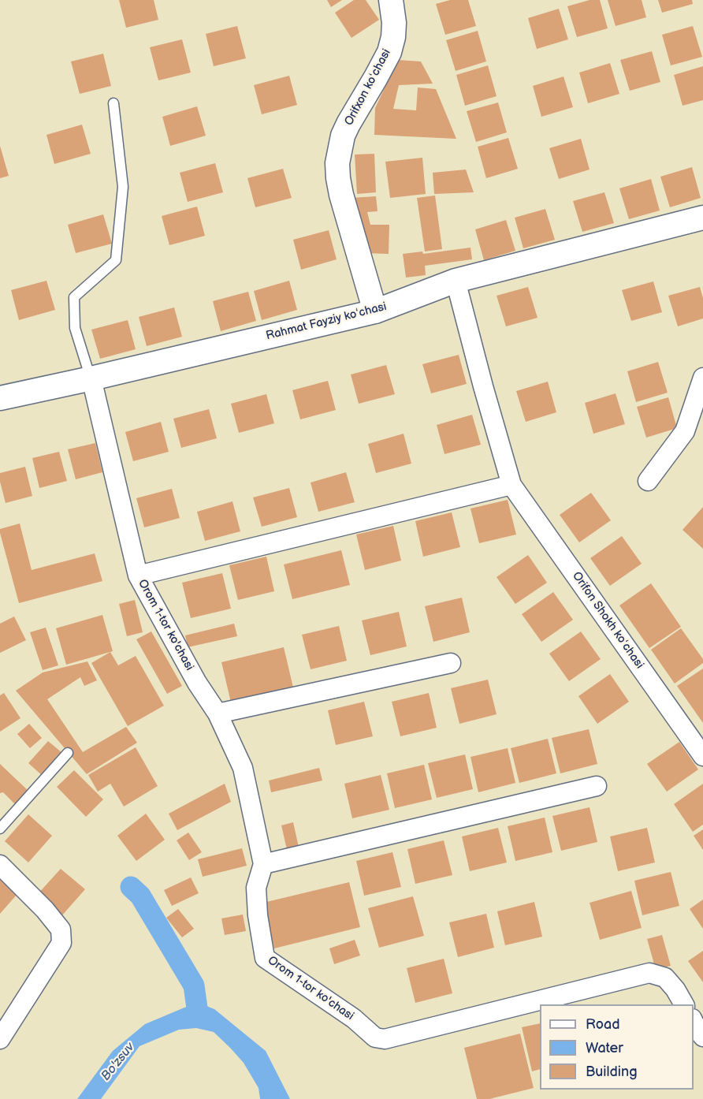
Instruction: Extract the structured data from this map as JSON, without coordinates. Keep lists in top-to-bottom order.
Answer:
{
  "streets": {
    "street": [
      "Orifxon koʻchasi",
      "Rahmat Fayziy koʻchasi",
      "Orifon Shokh koʻchasi",
      "Orom 1-tor ko'chasi"
    ]
  },
  "crossings": [
    ["Orifxon koʻchasi", "Rahmat Fayziy koʻchasi"],
    ["Rahmat Fayziy koʻchasi", "Orifon Shokh koʻchasi"],
    ["Rahmat Fayziy koʻchasi", "Orom 1-tor ko'chasi"]
  ],
  "water": ["Bo'zsuv"],
  "legend": ["Road", "Water", "Building"]
}
